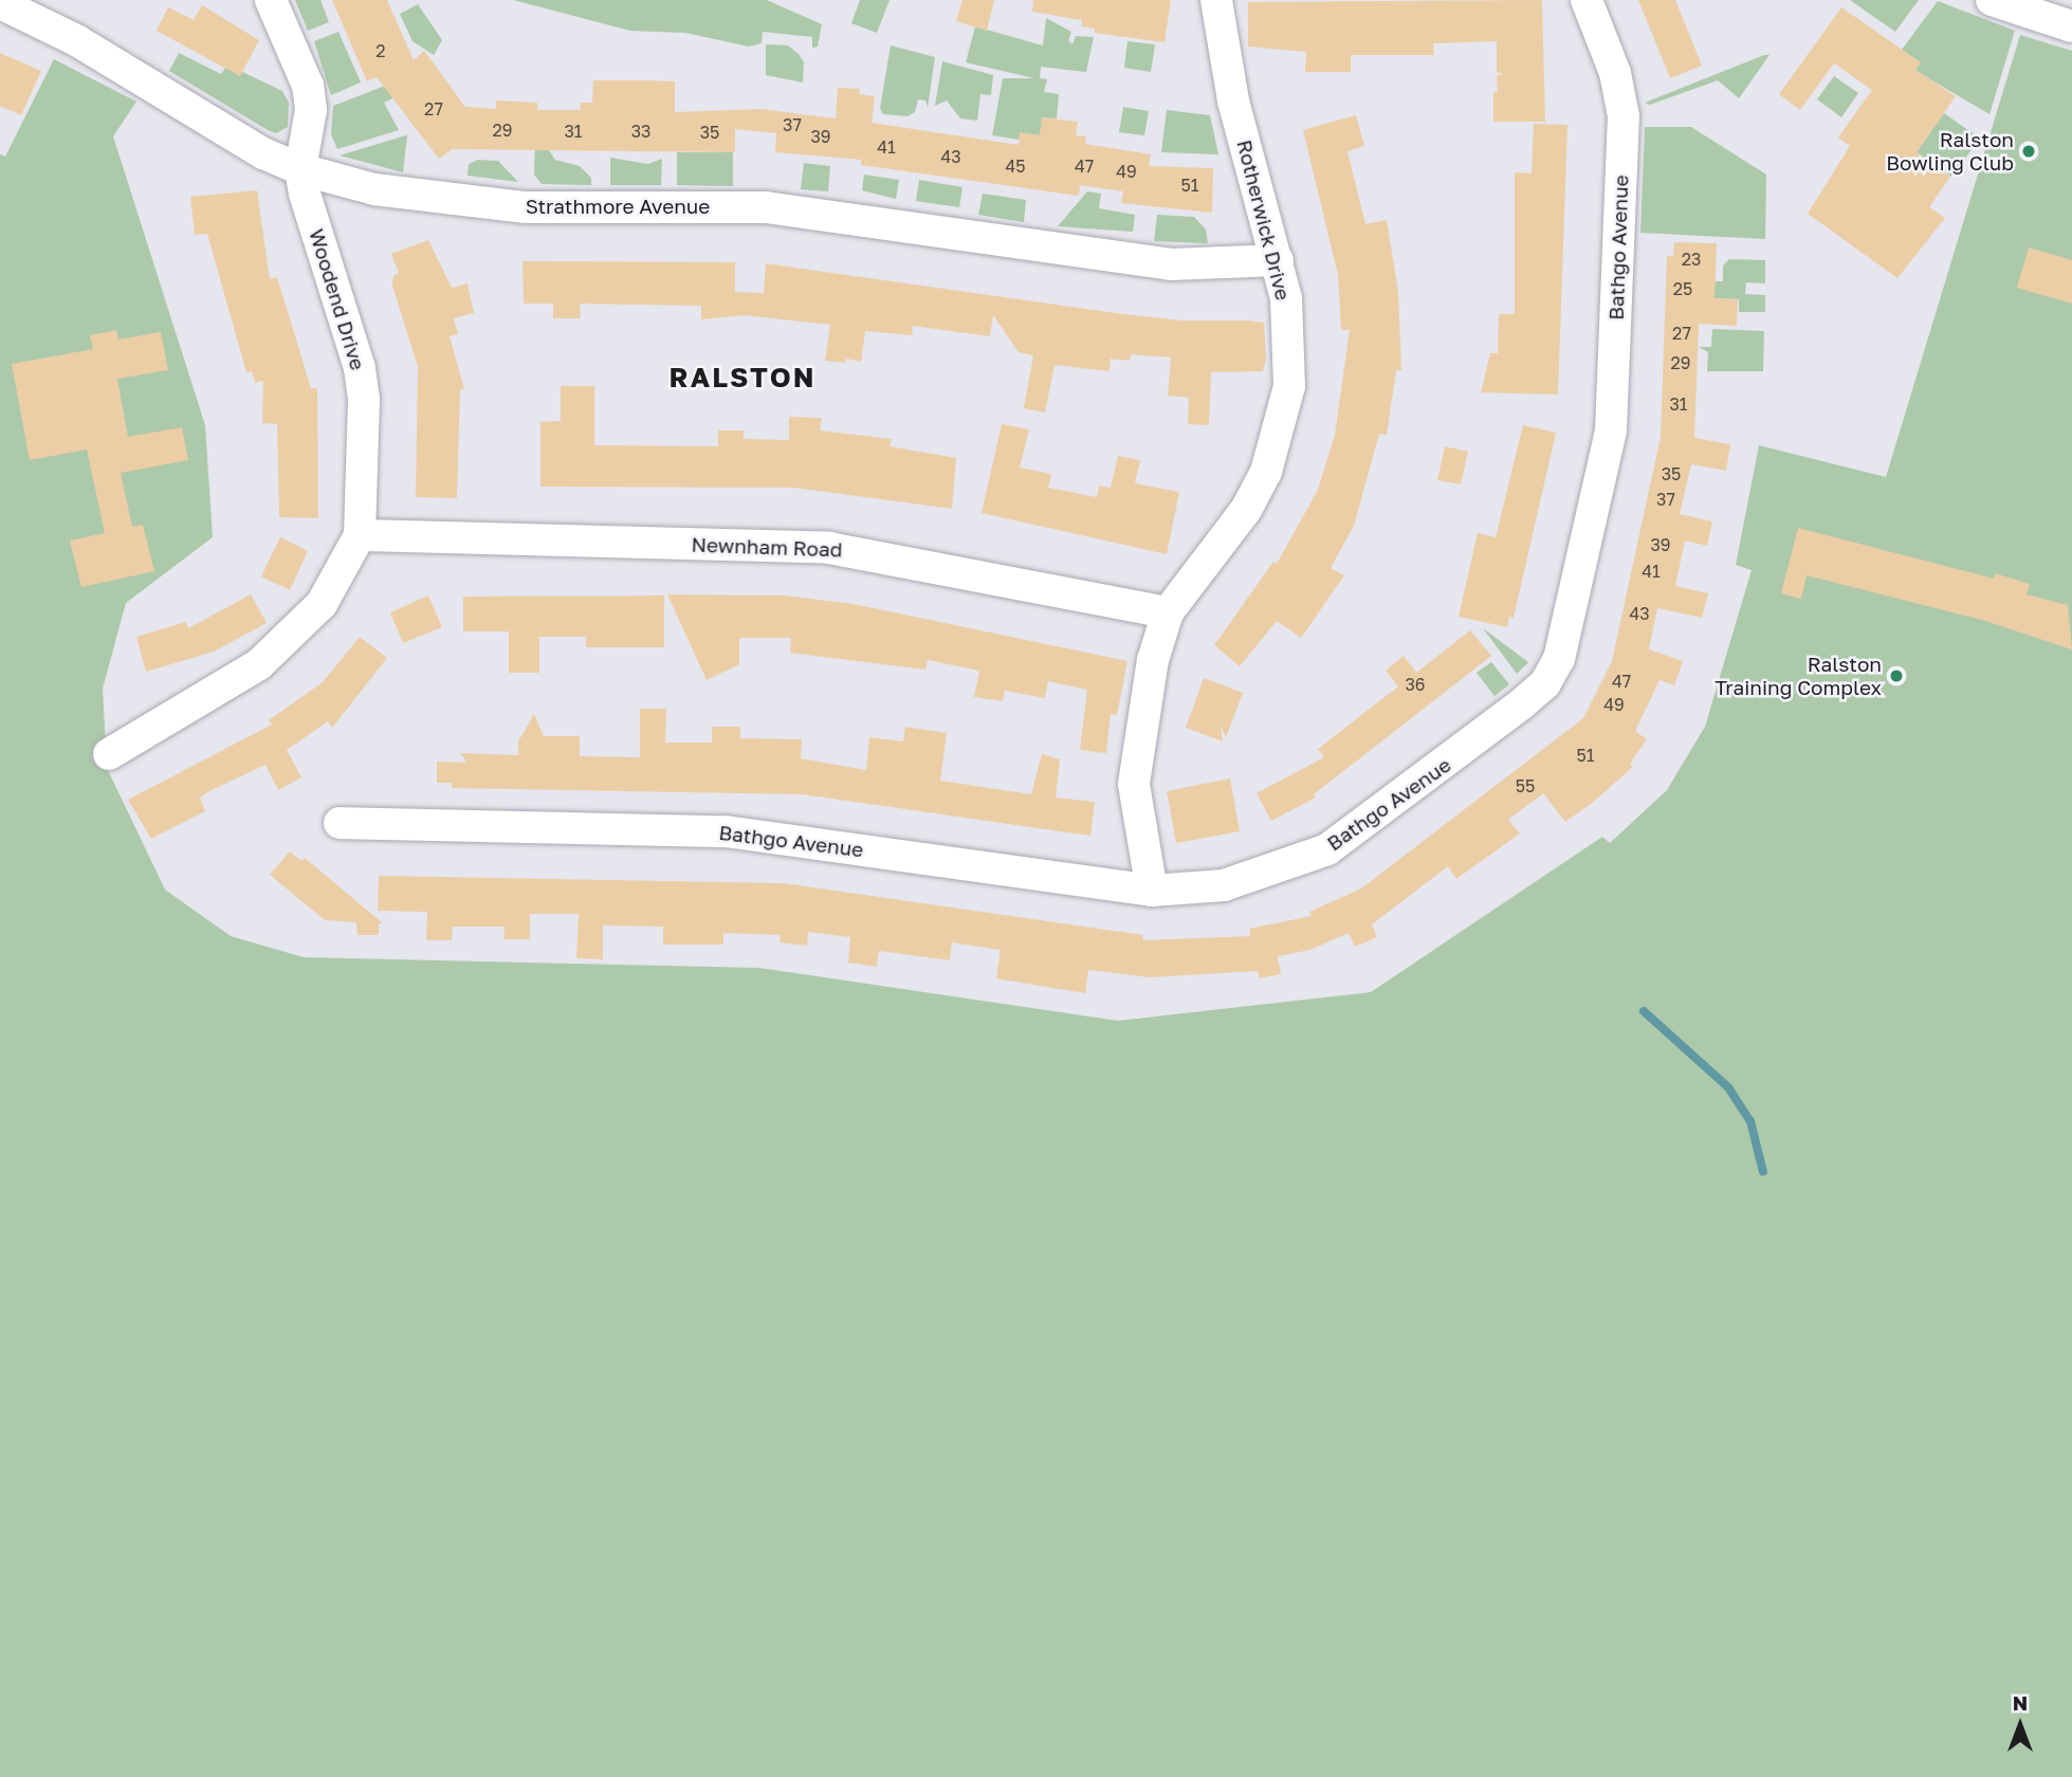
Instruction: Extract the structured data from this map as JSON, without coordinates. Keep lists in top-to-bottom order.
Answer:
{
  "streets": {
    "street": [
      "Strathmore Avenue",
      "Rotherwick Drive",
      "Bathgo Avenue",
      "Woodend Drive",
      "Newnham Road"
    ]
  },
  "crossings": [
    ["Strathmore Avenue", "Rotherwick Drive"],
    ["Strathmore Avenue", "Woodend Drive"],
    ["Rotherwick Drive", "Bathgo Avenue"],
    ["Rotherwick Drive", "Newnham Road"],
    ["Woodend Drive", "Newnham Road"]
  ],
  "districts": ["RALSTON"],
  "places": ["Ralston Bowling Club", "Ralston Training Complex"],
  "house_numbers": [
    "2",
    "27",
    "37",
    "29",
    "31",
    "33",
    "35",
    "39",
    "41",
    "43",
    "45",
    "47",
    "49",
    "51",
    "23",
    "25",
    "27",
    "29",
    "31",
    "35",
    "37",
    "39",
    "41",
    "43",
    "47",
    "36",
    "49",
    "51",
    "55"
  ],
  "north": "top"
}
